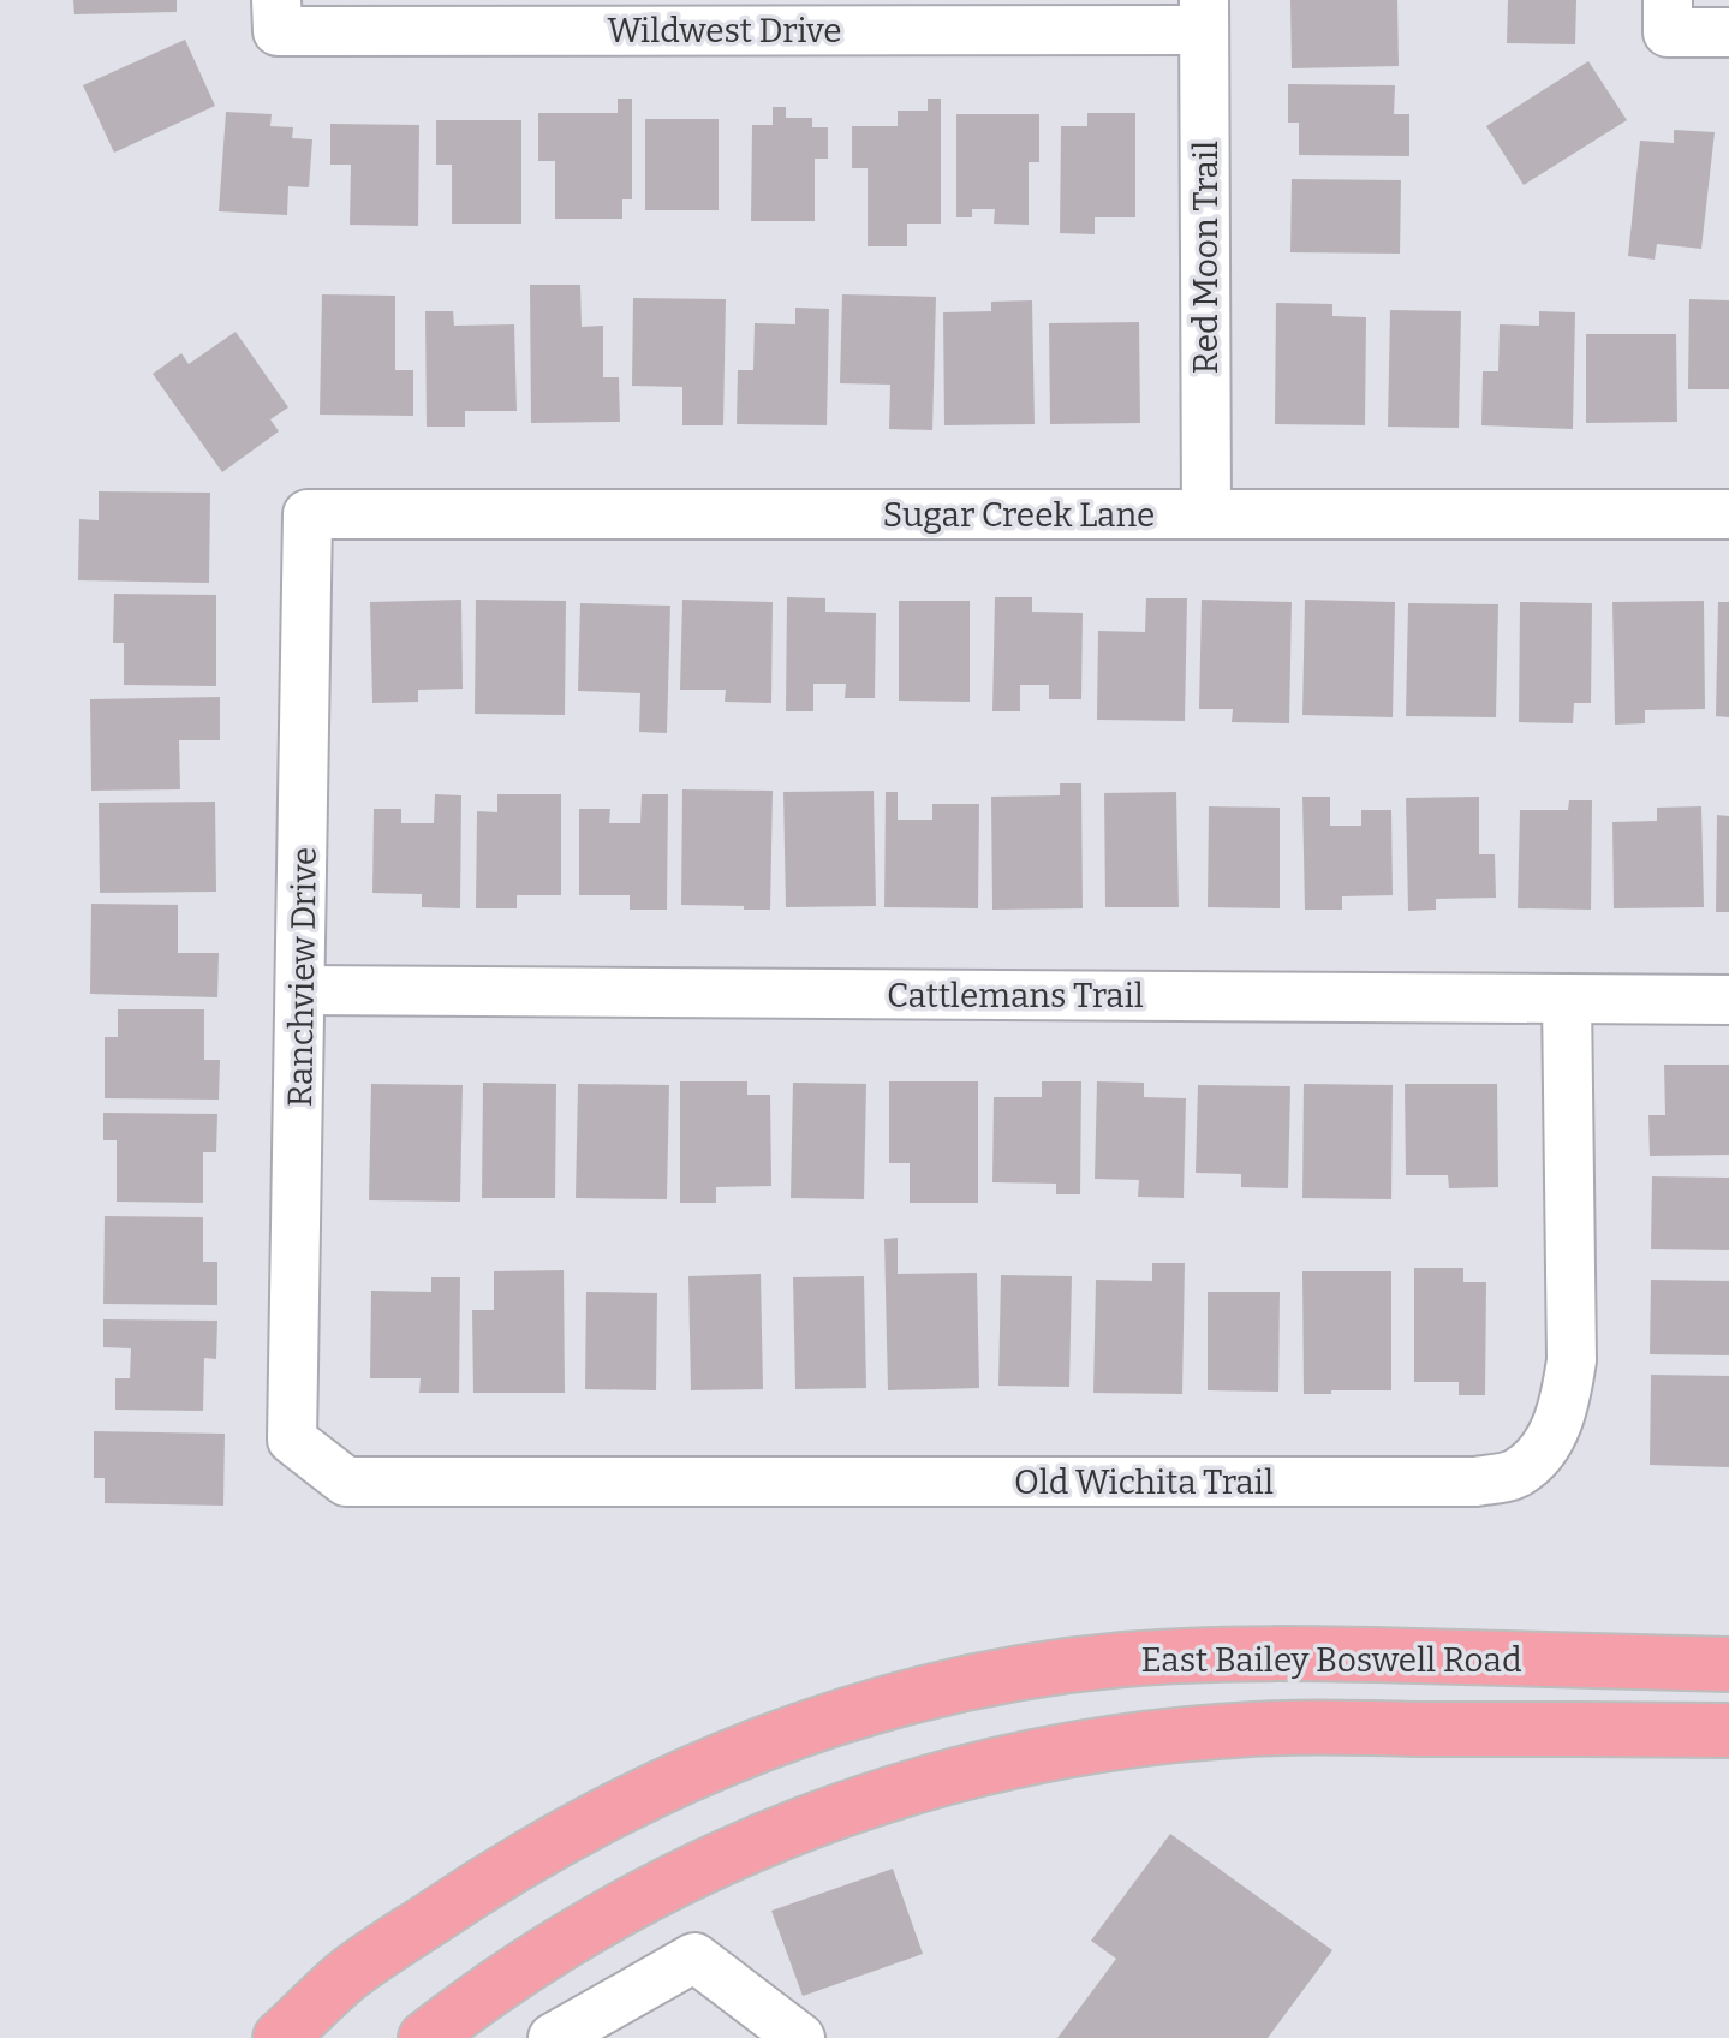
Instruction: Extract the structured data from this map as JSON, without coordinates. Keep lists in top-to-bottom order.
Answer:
{
  "streets": {
    "main road": ["East Bailey Boswell Road"],
    "street": [
      "Wildwest Drive",
      "Red Moon Trail",
      "Sugar Creek Lane",
      "Ranchview Drive",
      "Cattlemans Trail",
      "Old Wichita Trail"
    ]
  },
  "crossings": [
    ["Wildwest Drive", "Red Moon Trail"],
    ["Red Moon Trail", "Sugar Creek Lane"],
    ["Sugar Creek Lane", "Ranchview Drive"],
    ["Ranchview Drive", "Cattlemans Trail"],
    ["Ranchview Drive", "Old Wichita Trail"],
    ["Cattlemans Trail", "Old Wichita Trail"]
  ]
}
